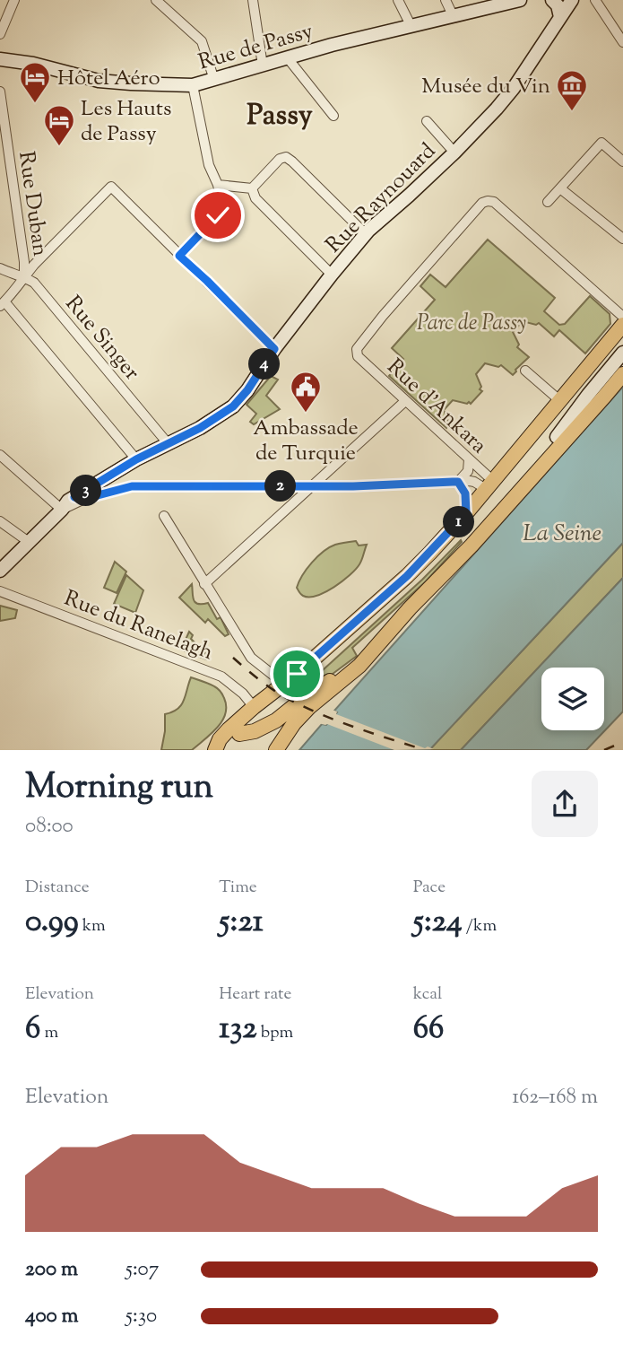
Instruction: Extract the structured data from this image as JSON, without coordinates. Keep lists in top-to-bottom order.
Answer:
{
  "streets": {
    "street": [
      "Rue de Passy",
      "Rue Raynouard",
      "Rue Duban",
      "Rue Singer",
      "Rue d'Ankara",
      "Rue du Ranelagh"
    ]
  },
  "crossings": [
    ["Rue Raynouard", "Rue Singer"],
    ["Rue Duban", "Rue Singer"]
  ],
  "districts": ["Passy"],
  "water": ["La Seine"],
  "parks": ["Parc de Passy"],
  "places": {
    "hotel": ["Hôtel Aéro", "Les Hauts de Passy"],
    "museum": ["Musée du Vin"],
    "public building": ["Ambassade de Turquie"]
  },
  "page": {
    "pins": [
      "4",
      "2",
      "3",
      "1"
    ],
    "heading": ["Morning run", "08:00"],
    "stats": [
      ["Distance", "0.99 km"],
      ["Time", "5:21"],
      ["Pace", "5:24 /km"],
      ["Elevation", "6 m"],
      ["Heart rate", "132 bpm"],
      ["kcal", "66"]
    ],
    "chart": ["Elevation", "162–168 m"],
    "list": [
      {
        "name": "200 m",
        "note": "5:07"
      },
      {
        "name": "400 m",
        "note": "5:30"
      }
    ]
  }
}
